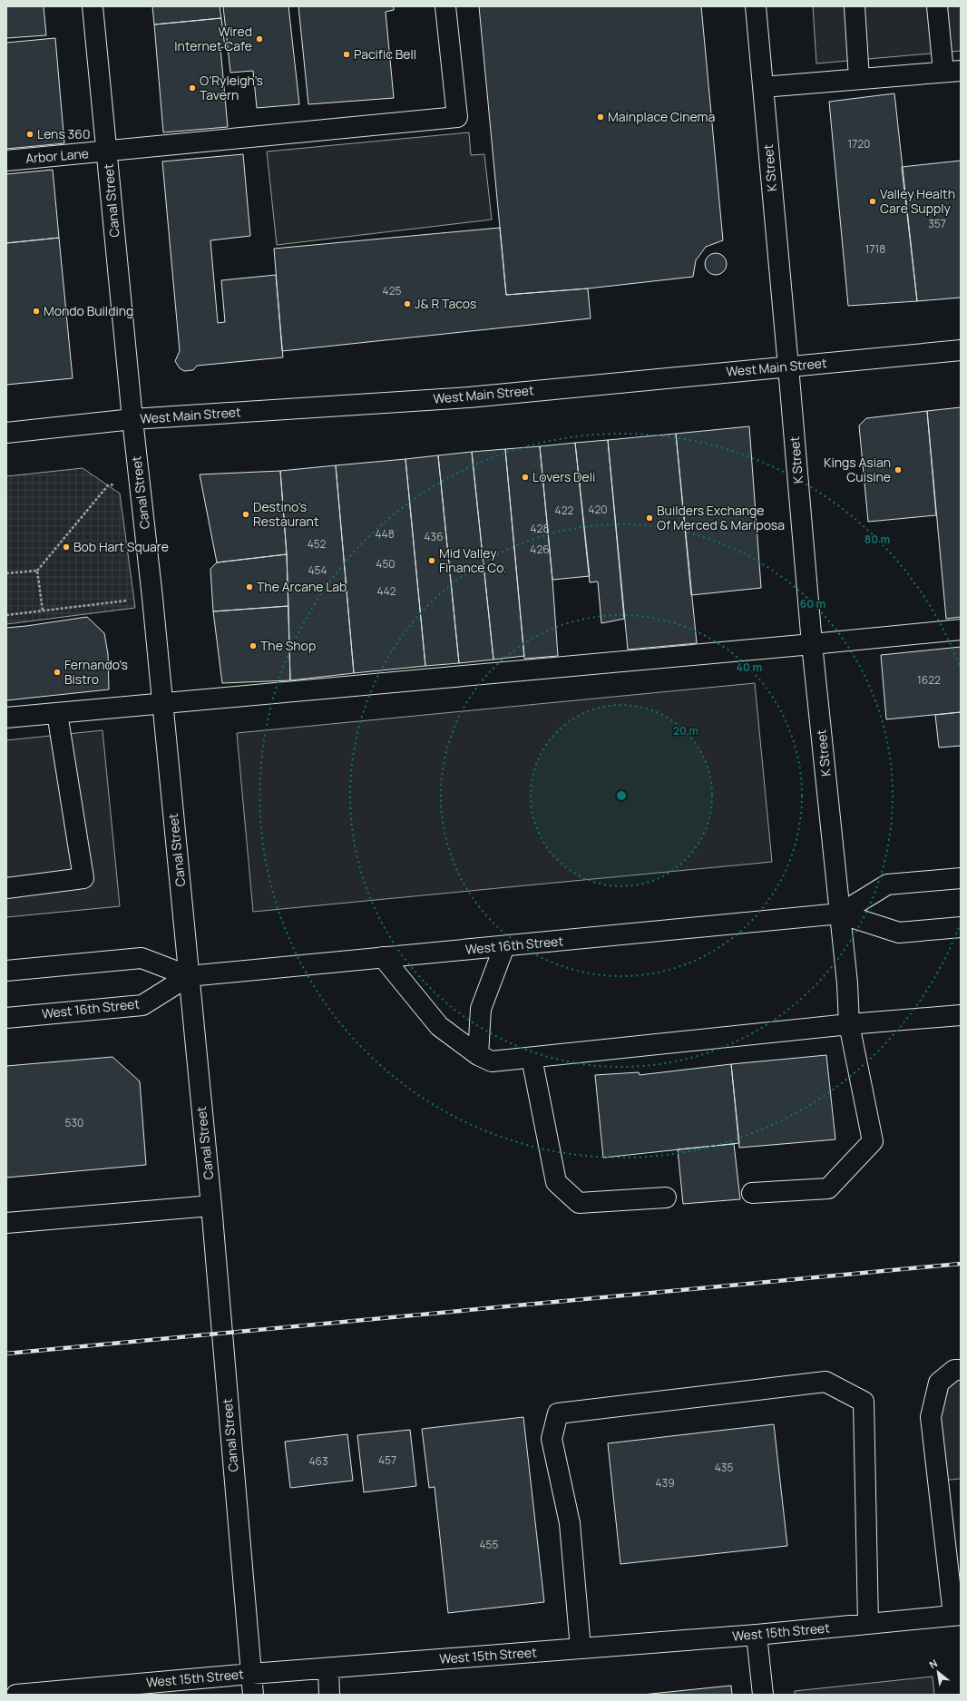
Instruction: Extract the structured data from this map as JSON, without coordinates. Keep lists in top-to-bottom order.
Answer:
{
  "streets": {
    "street": [
      "Arbor Lane",
      "K Street",
      "Canal Street",
      "West Main Street",
      "West 16th Street",
      "West 15th Street"
    ]
  },
  "crossings": [
    ["Arbor Lane", "Canal Street"],
    ["K Street", "West Main Street"],
    ["K Street", "West 16th Street"],
    ["Canal Street", "West Main Street"],
    ["Canal Street", "West 16th Street"],
    ["Canal Street", "West 15th Street"]
  ],
  "places": [
    "Wired Internet Cafe",
    "Pacific Bell",
    "O’Ryleigh’s Tavern",
    "Mainplace Cinema",
    "Lens 360",
    "Valley Health Care Supply",
    "J& R Tacos",
    "Mondo Building",
    "Kings Asian Cuisine",
    "Lovers Deli",
    "Destino's Restaurant",
    "Builders Exchange Of Merced & Mariposa",
    "Bob Hart Square",
    "Mid Valley Finance Co.",
    "The Arcane Lab",
    "The Shop",
    "Fernando's Bistro"
  ],
  "house_numbers": [
    "1720",
    "357",
    "1718",
    "425",
    "420",
    "422",
    "428",
    "448",
    "436",
    "452",
    "426",
    "450",
    "454",
    "442",
    "1622",
    "530",
    "457",
    "463",
    "435",
    "439",
    "455"
  ],
  "north": "top left",
  "rings": [
    "80 m",
    "60 m",
    "40 m",
    "20 m"
  ]
}
